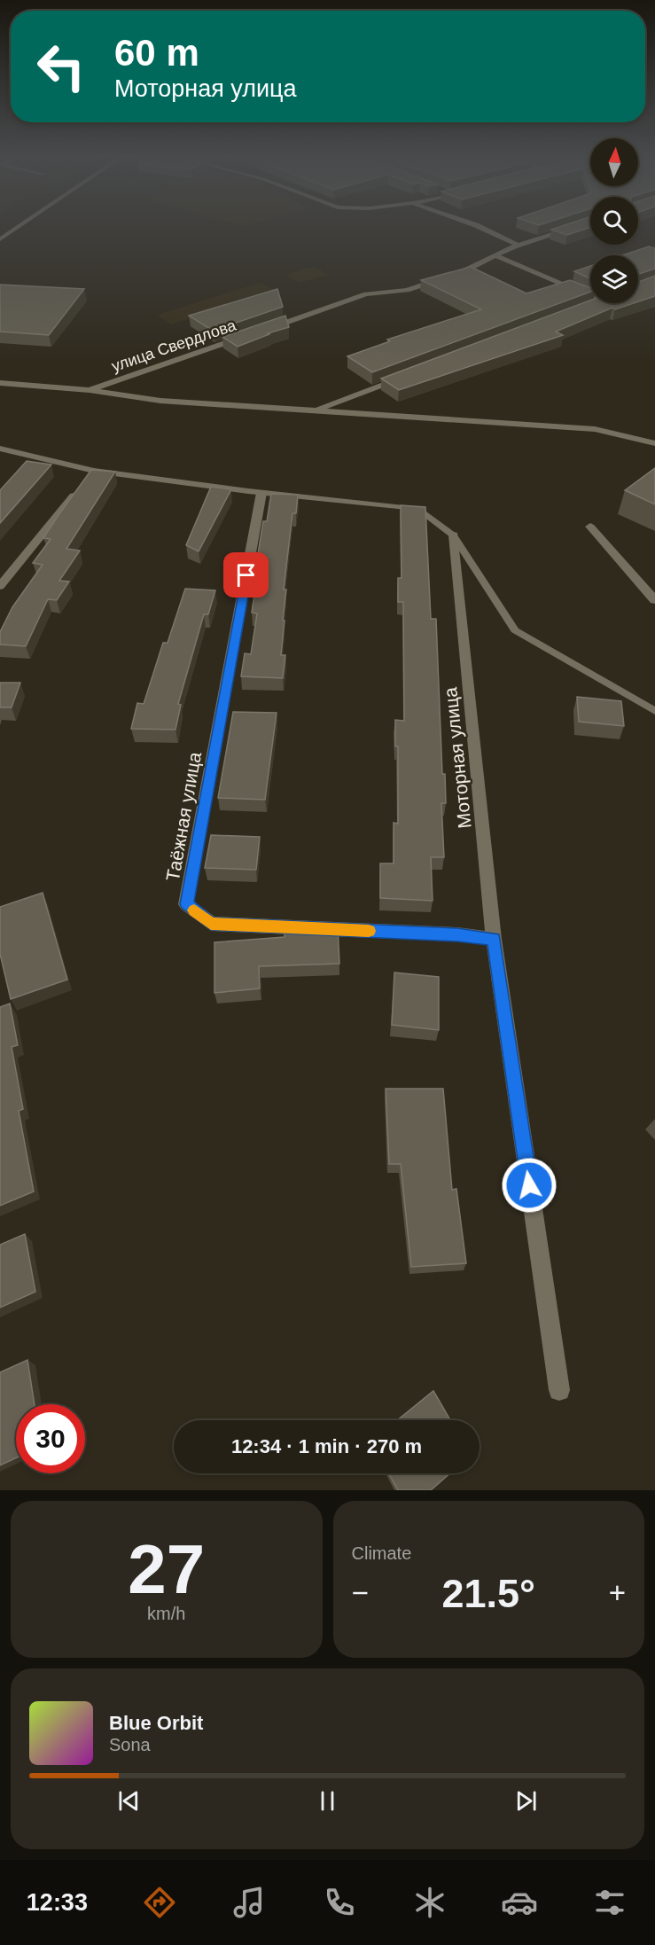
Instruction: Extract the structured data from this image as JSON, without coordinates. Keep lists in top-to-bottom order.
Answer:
{
  "streets": {
    "street": ["улица Свердлова", "Моторная улица", "Таёжная улица"]
  },
  "crossings": [
    ["Моторная улица", "Таёжная улица"]
  ],
  "north": "top",
  "page": {
    "turn": ["60 m", "Моторная улица"],
    "limit": "30",
    "trip": "12:34 · 1 min · 270 m",
    "tile": [
      ["27", "km/h"],
      "Climate"
    ],
    "heat": ["−", "21.5°", "+"],
    "song": ["Blue Orbit", "Sona"],
    "tabs": "12:33"
  }
}
